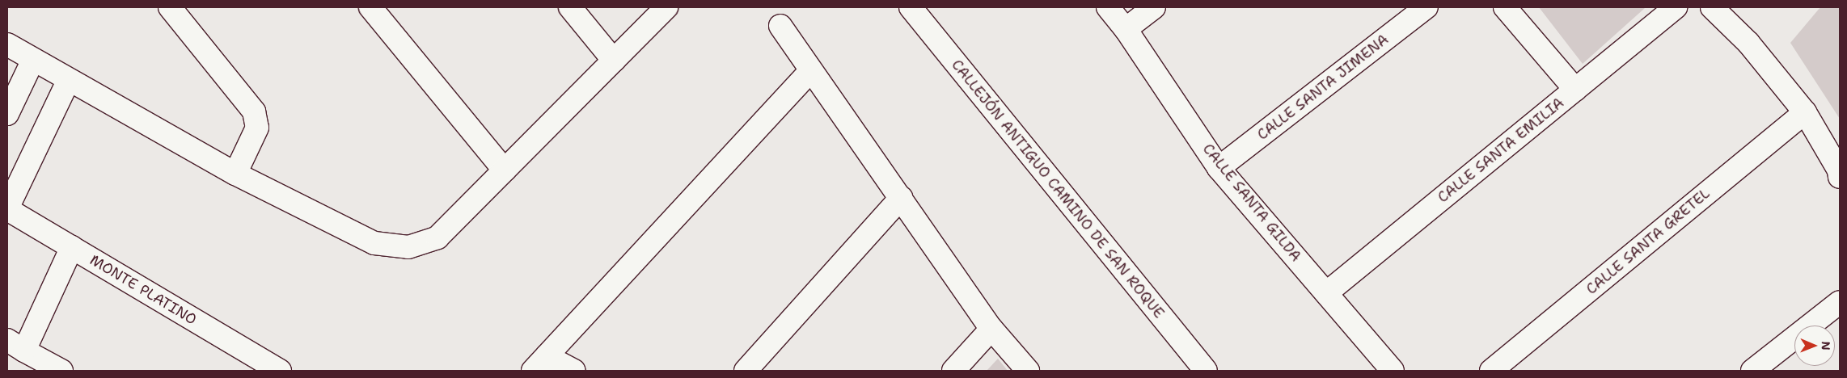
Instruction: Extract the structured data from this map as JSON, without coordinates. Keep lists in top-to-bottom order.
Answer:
{
  "streets": {
    "street": [
      "CALLE SANTA JIMENA",
      "CALLE SANTA EMILIA",
      "CALLEJÓN ANTIGUO CAMINO DE SAN ROQUE",
      "CALLE SANTA GILDA",
      "CALLE SANTA GRETEL",
      "MONTE PLATINO"
    ]
  },
  "crossings": [
    ["CALLE SANTA JIMENA", "CALLE SANTA GILDA"],
    ["CALLE SANTA EMILIA", "CALLE SANTA GILDA"]
  ],
  "north": "right"
}
